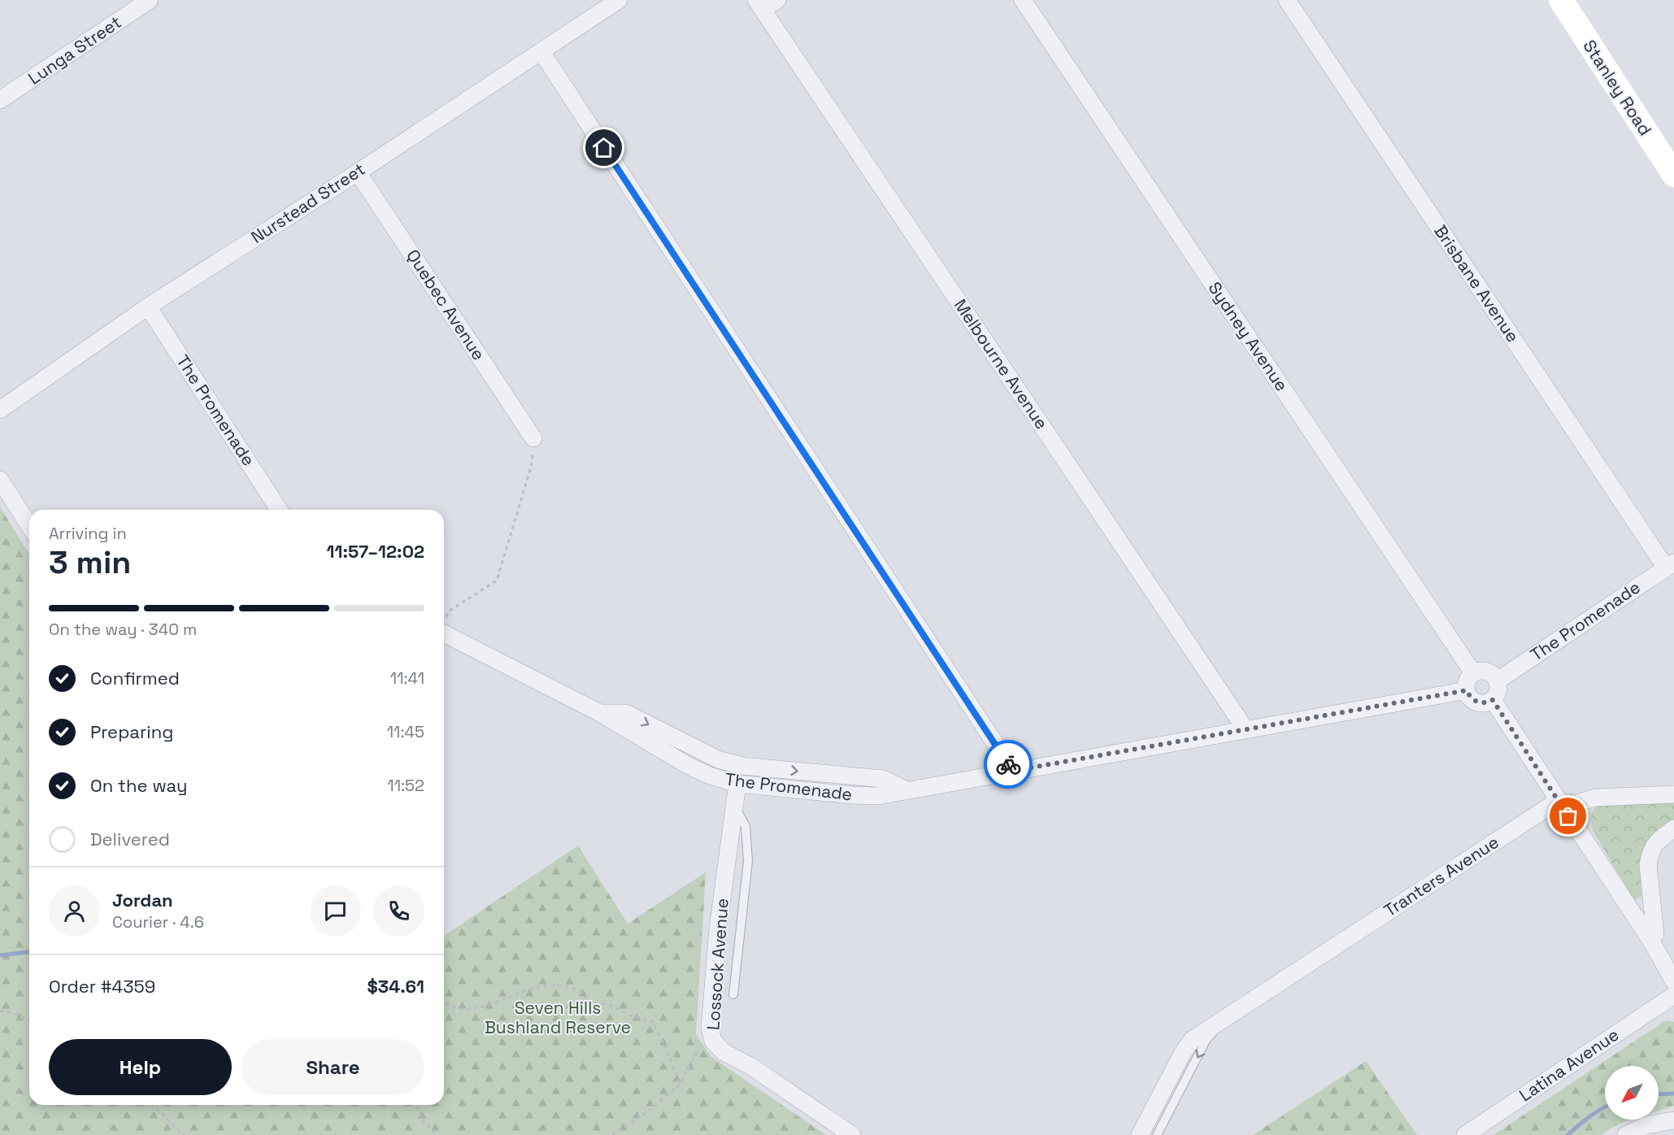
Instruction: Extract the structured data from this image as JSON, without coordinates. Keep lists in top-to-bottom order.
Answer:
{
  "streets": {
    "main road": ["Stanley Road"],
    "street": [
      "Lunga Street",
      "Nurstead Street",
      "Brisbane Avenue",
      "Quebec Avenue",
      "Sydney Avenue",
      "Melbourne Avenue",
      "The Promenade",
      "Tranters Avenue",
      "Lossock Avenue",
      "Latina Avenue"
    ]
  },
  "crossings": [
    ["Nurstead Street", "Quebec Avenue"],
    ["Nurstead Street", "The Promenade"],
    ["Brisbane Avenue", "The Promenade"],
    ["Sydney Avenue", "The Promenade"],
    ["Melbourne Avenue", "The Promenade"],
    ["The Promenade", "Lossock Avenue"]
  ],
  "parks": ["Seven Hills Bushland Reserve"],
  "north": "bottom left",
  "page": {
    "heading": ["3 min", "Arriving in", "11:57–12:02"],
    "panel": [
      "Jordan",
      "Courier · 4.6",
      "Order #4359",
      "$34.61"
    ],
    "bar": "On the way · 340 m",
    "list": [
      ["Confirmed", "11:41"],
      ["Preparing", "11:45"],
      ["On the way", "11:52"],
      "Delivered"
    ],
    "buttons": ["Help", "Share"]
  }
}
